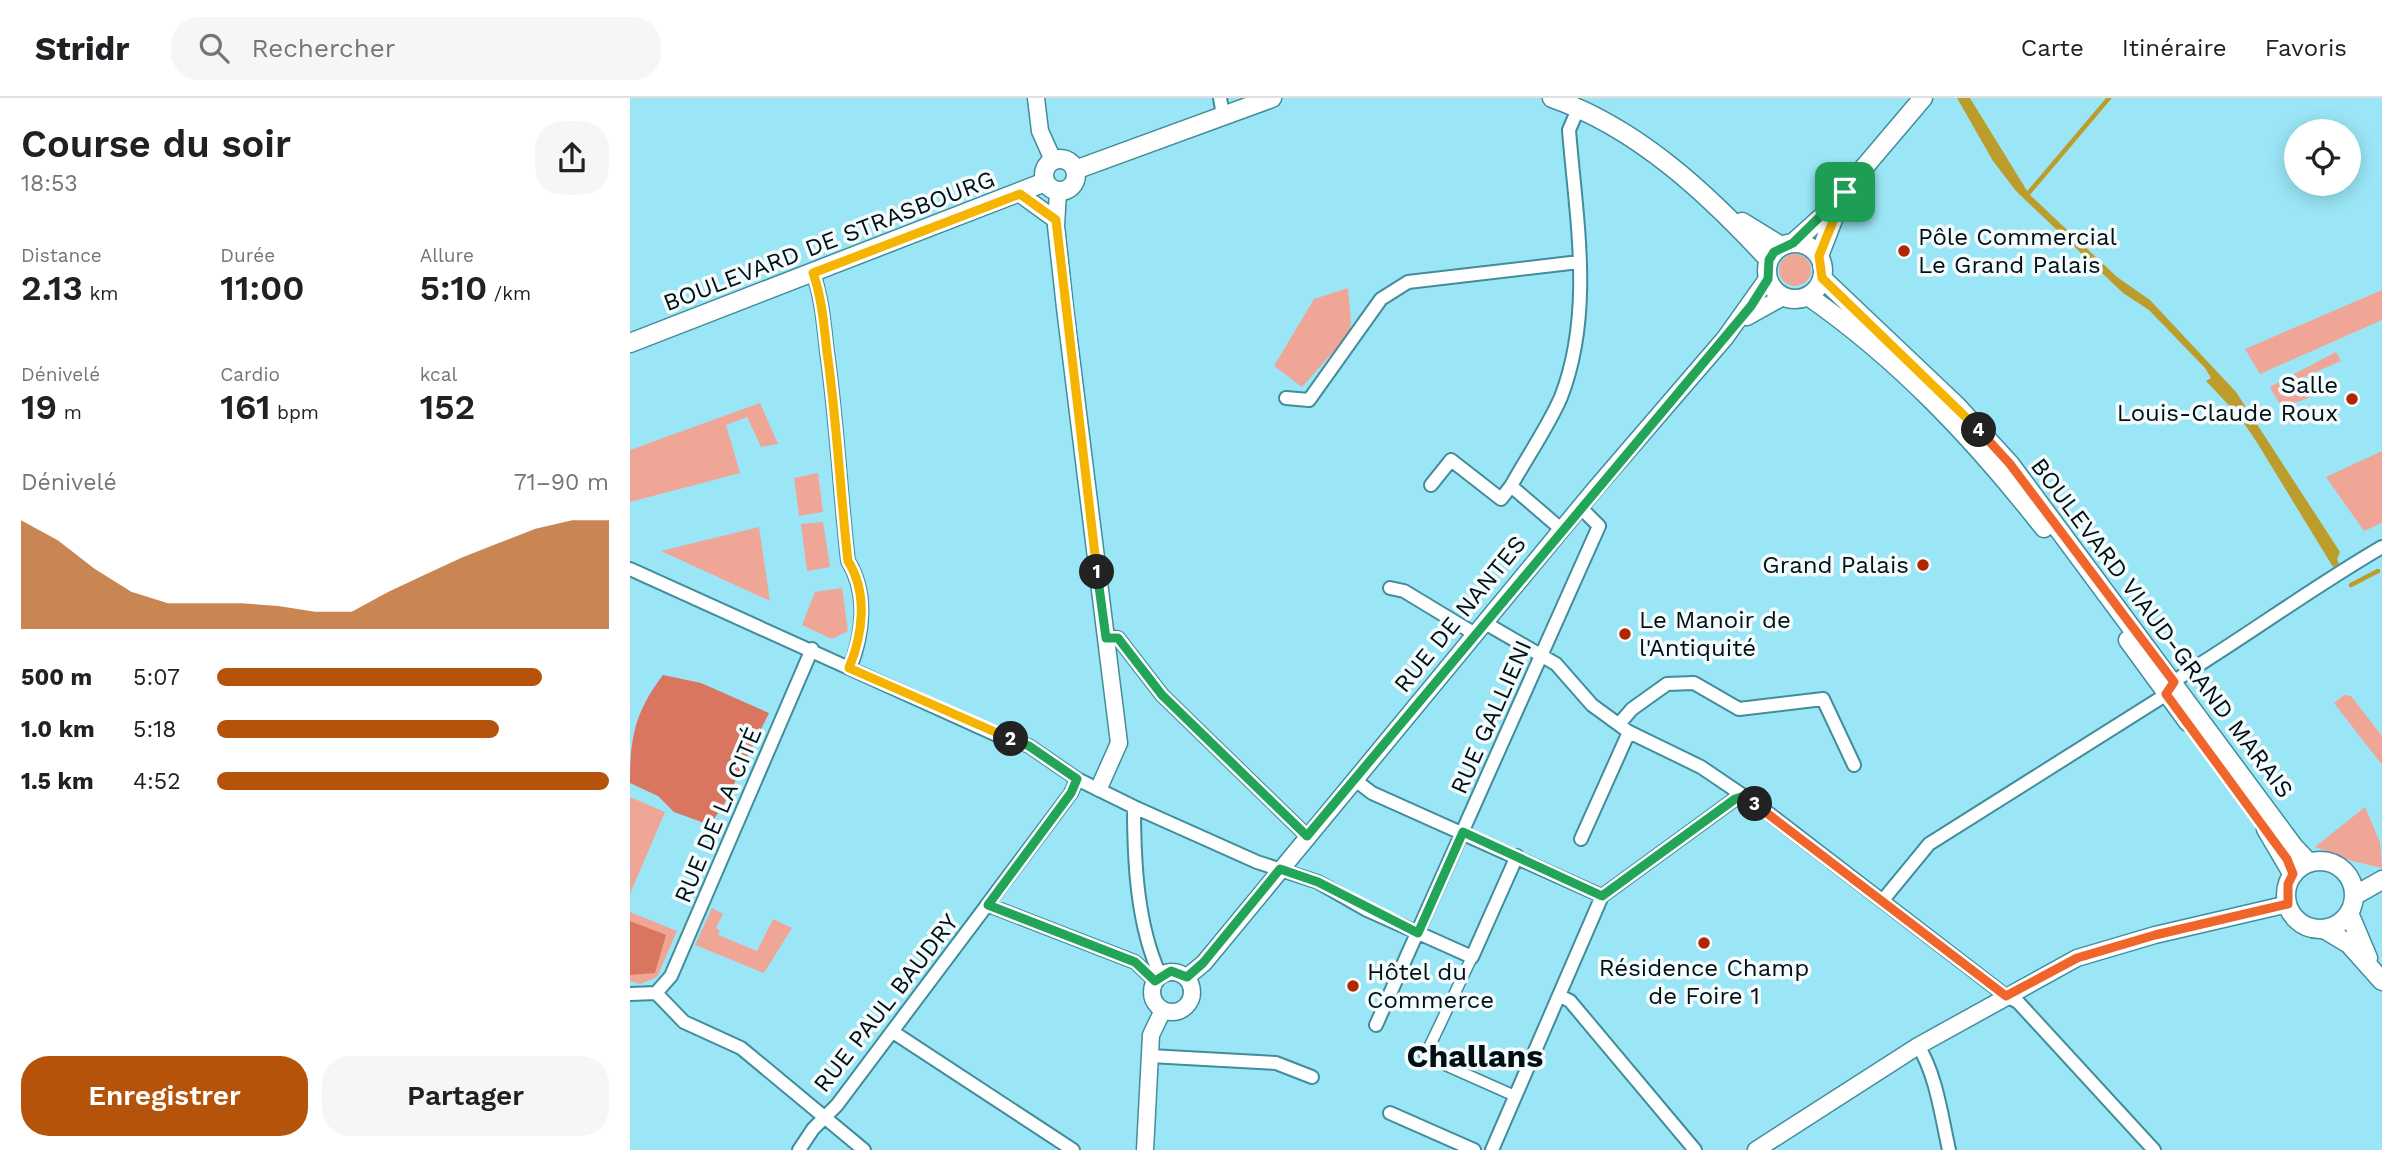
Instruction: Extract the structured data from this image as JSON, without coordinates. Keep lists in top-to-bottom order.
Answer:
{
  "streets": {
    "main road": ["BOULEVARD DE STRASBOURG", "BOULEVARD VIAUD-GRAND MARAIS"],
    "street": [
      "RUE DE NANTES",
      "RUE GALLIENI",
      "RUE DE LA CITÉ",
      "RUE PAUL BAUDRY"
    ]
  },
  "crossings": [
    ["RUE DE NANTES", "BOULEVARD VIAUD-GRAND MARAIS"],
    ["RUE DE NANTES", "RUE GALLIENI"]
  ],
  "districts": ["Challans"],
  "places": [
    "Pôle Commercial Le Grand Palais",
    "Salle Louis-Claude Roux",
    "Grand Palais",
    "Le Manoir de l'Antiquité",
    "Résidence Champ de Foire 1",
    "Hôtel du Commerce"
  ],
  "page": {
    "header": "Stridr",
    "search": "Rechercher",
    "nav": ["Carte", "Itinéraire", "Favoris"],
    "heading": ["Course du soir", "18:53"],
    "stats": [
      ["Distance", "2.13 km"],
      ["Durée", "11:00"],
      ["Allure", "5:10 /km"],
      ["Dénivelé", "19 m"],
      ["Cardio", "161 bpm"],
      ["kcal", "152"]
    ],
    "pins": [
      "4",
      "1",
      "2",
      "3"
    ],
    "chart": ["Dénivelé", "71–90 m"],
    "list": [
      {
        "name": "500 m",
        "note": "5:07"
      },
      {
        "name": "1.0 km",
        "note": "5:18"
      },
      {
        "name": "1.5 km",
        "note": "4:52"
      }
    ],
    "buttons": ["Enregistrer", "Partager"]
  }
}
